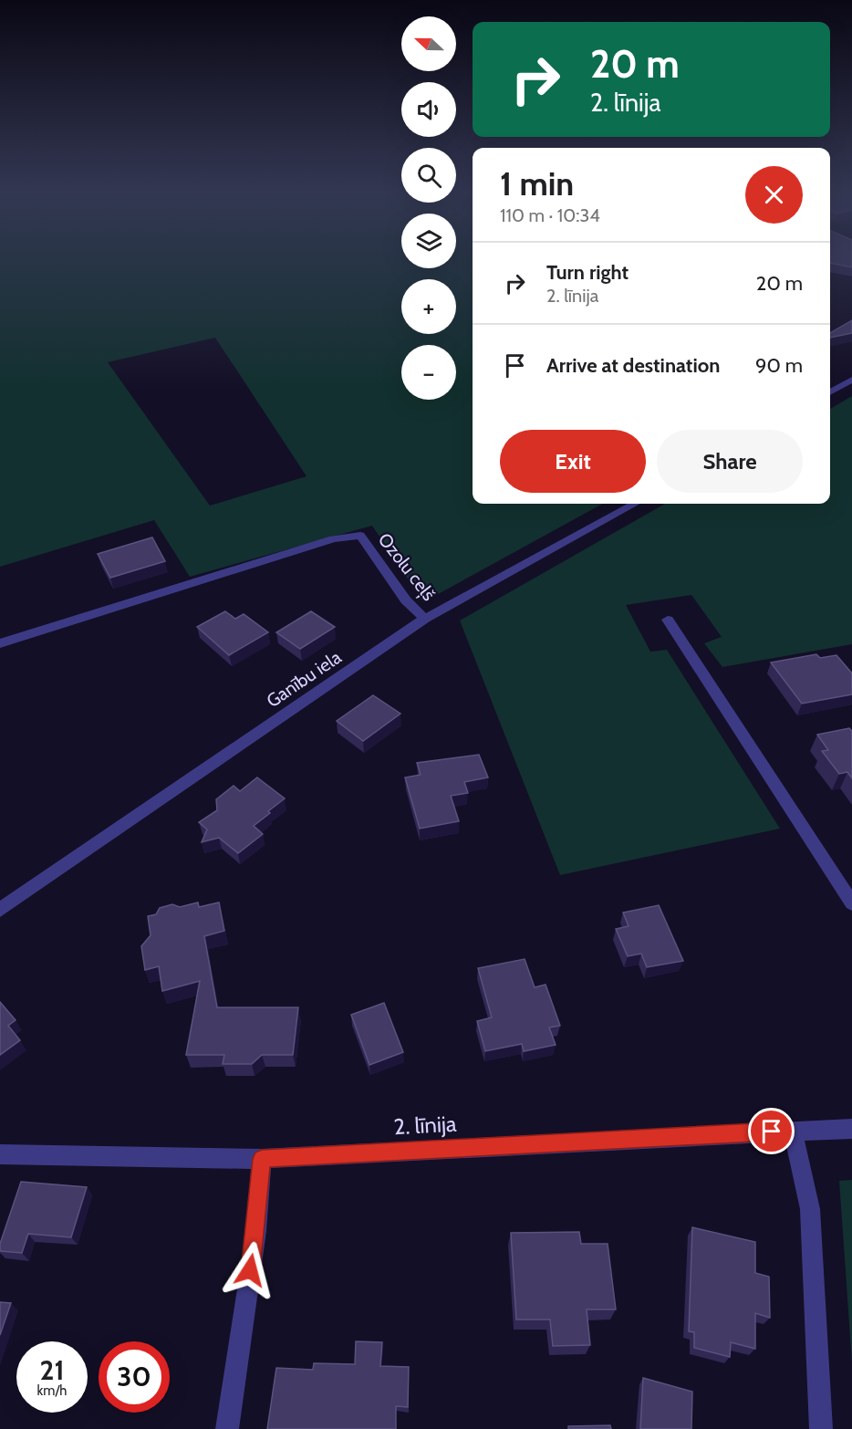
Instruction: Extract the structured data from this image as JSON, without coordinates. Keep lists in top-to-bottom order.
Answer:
{
  "streets": {
    "street": ["Ozolu ceļš", "Ganību iela", "2. līnija"]
  },
  "crossings": [
    ["Ozolu ceļš", "Ganību iela"]
  ],
  "north": "left",
  "page": {
    "map_buttons": ["+", "−"],
    "turn": ["20 m", "2. līnija"],
    "heading": ["1 min", "110 m · 10:34"],
    "list": [
      {
        "name": "Turn right",
        "note": "2. līnija",
        "value": "20 m"
      },
      {
        "name": "Arrive at destination",
        "value": "90 m"
      }
    ],
    "buttons": ["Exit", "Share"],
    "speed": "21 km/h",
    "limit": "30"
  }
}
